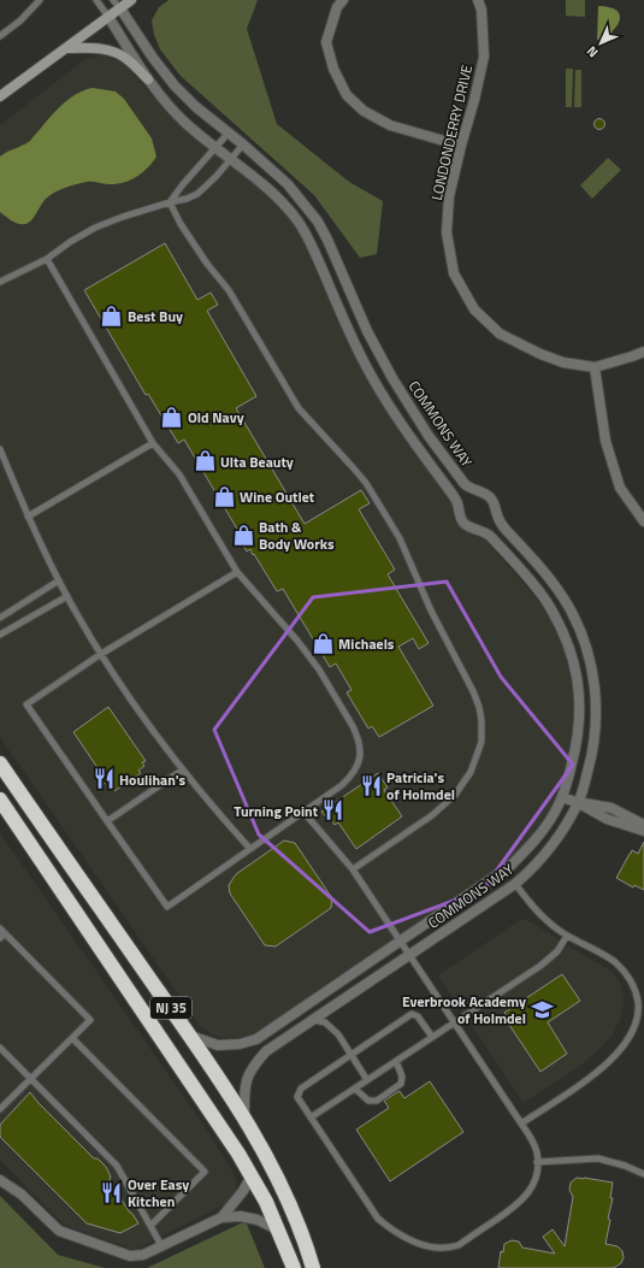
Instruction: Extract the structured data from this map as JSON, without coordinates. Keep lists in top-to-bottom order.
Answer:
{
  "streets": {
    "highway": ["NJ 35"],
    "street": ["LONDONDERRY DRIVE", "COMMONS WAY"]
  },
  "crossings": [
    ["COMMONS WAY", "NJ 35"]
  ],
  "places": {
    "shop": [
      "Best Buy",
      "Old Navy",
      "Ulta Beauty",
      "Wine Outlet",
      "Bath & Body Works",
      "Michaels"
    ],
    "restaurant": [
      "Houlihan's",
      "Patricia's of Holmdel",
      "Turning Point",
      "Over Easy Kitchen"
    ],
    "school or university": ["Everbrook Academy of Holmdel"]
  },
  "north": "bottom left"
}
